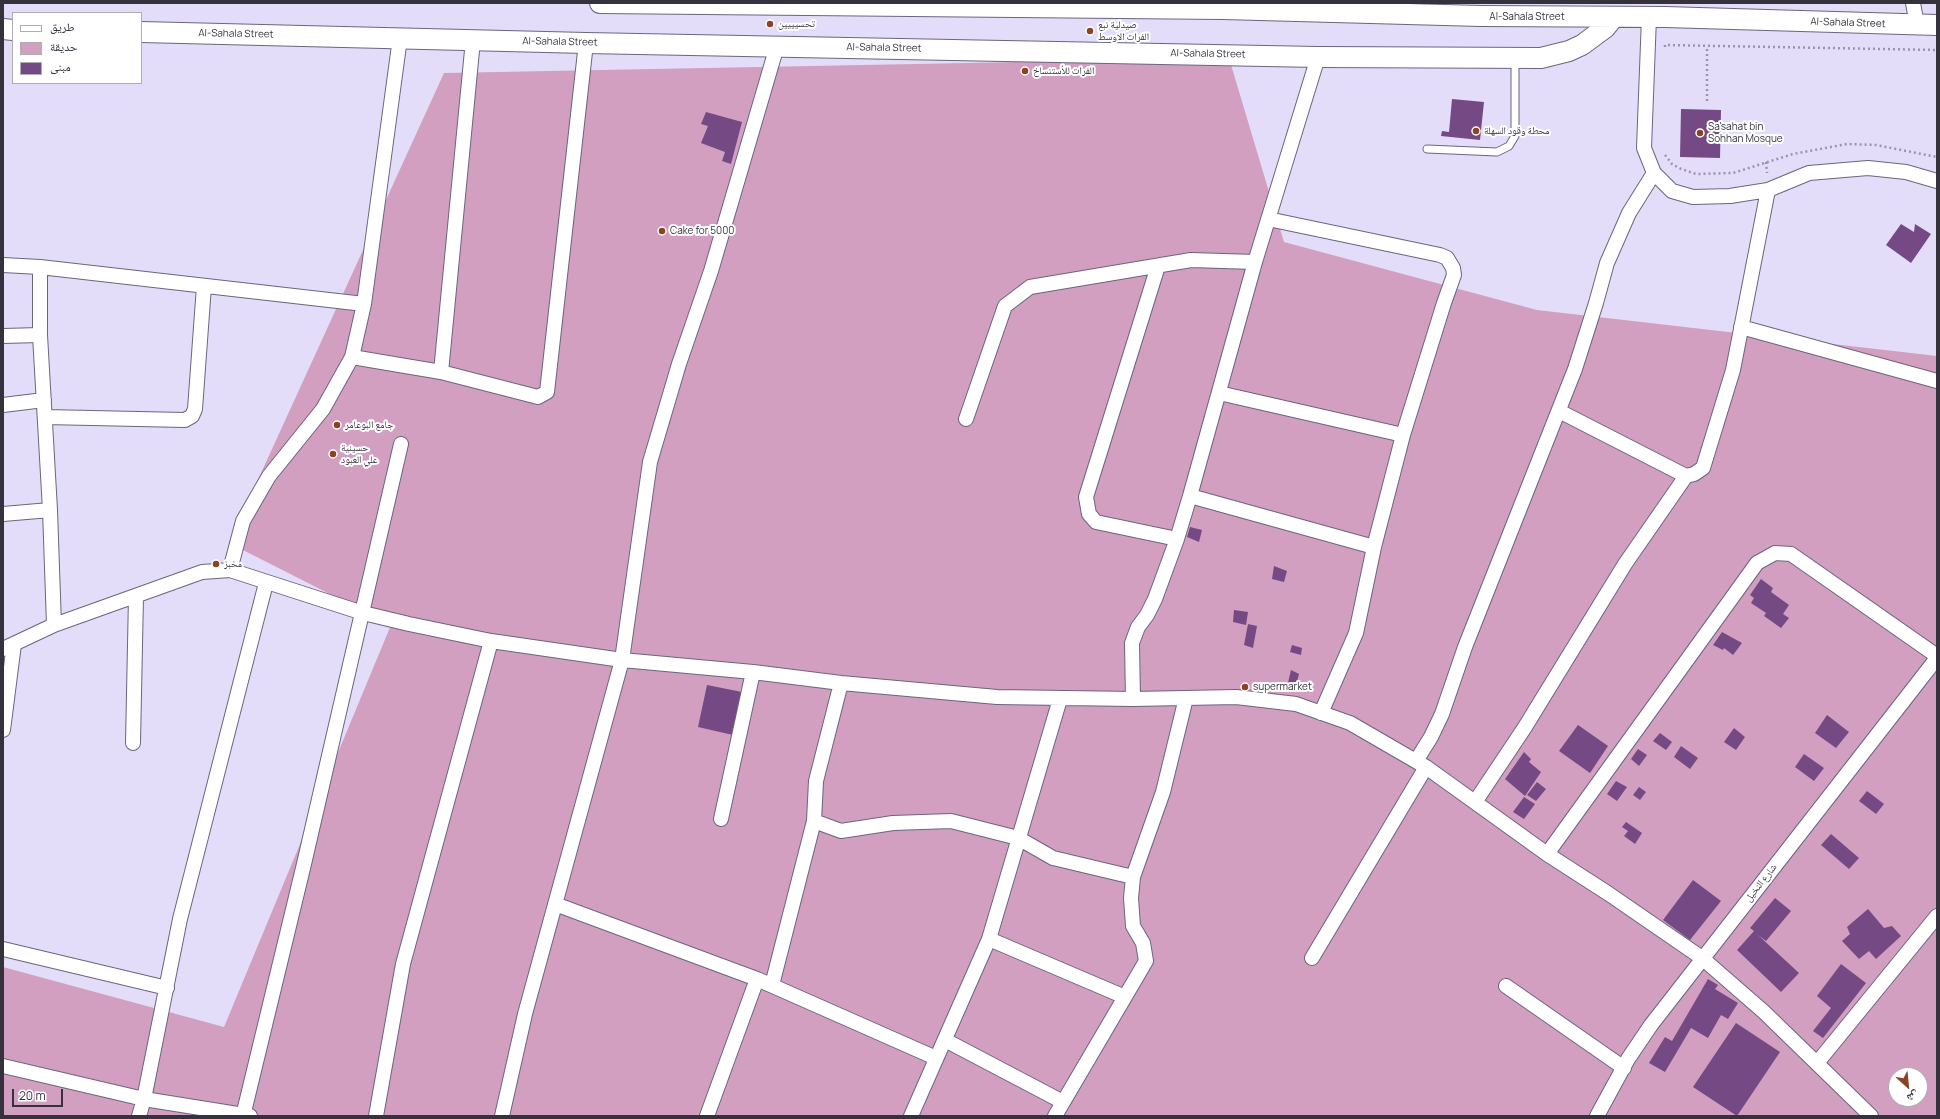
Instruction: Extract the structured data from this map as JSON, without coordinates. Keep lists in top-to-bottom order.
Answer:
{
  "streets": {
    "main road": ["Al-Sahala Street"],
    "street": ["شارع النخيل"]
  },
  "places": [
    "تحسيييين",
    "صيدلية نبع الفرات الاوسط",
    "الفرات للأستنساخ",
    "محطة وقود السهلة",
    "Sa'sahat bin Sohhan Mosque",
    "Cake for 5000",
    "جامع البوعامر",
    "حسينية علي العبود",
    "مخبز",
    "supermarket"
  ],
  "legend": ["طريق", "حديقة", "مبنى"],
  "scale_bar": "20 m",
  "north": "bottom right"
}
